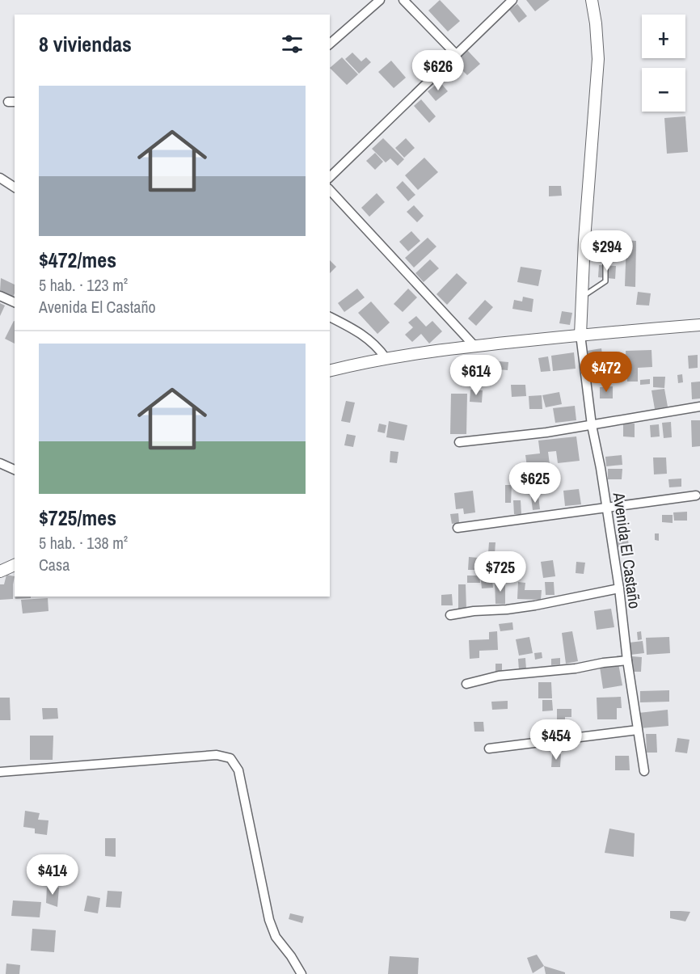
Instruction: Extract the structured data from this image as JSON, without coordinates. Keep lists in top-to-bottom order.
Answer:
{
  "streets": {
    "street": ["Avenida El Castaño"]
  },
  "page": {
    "map_buttons": ["+", "−"],
    "heading": "8 viviendas",
    "price": [
      "$626",
      "$294",
      "$472",
      "$614",
      "$625",
      "$725",
      "$454",
      "$414"
    ],
    "list": [
      {
        "name": "$472/mes",
        "note": "5 hab. · 123 m² · Avenida El Castaño"
      },
      {
        "name": "$725/mes",
        "note": "5 hab. · 138 m² · Casa"
      }
    ]
  }
}
